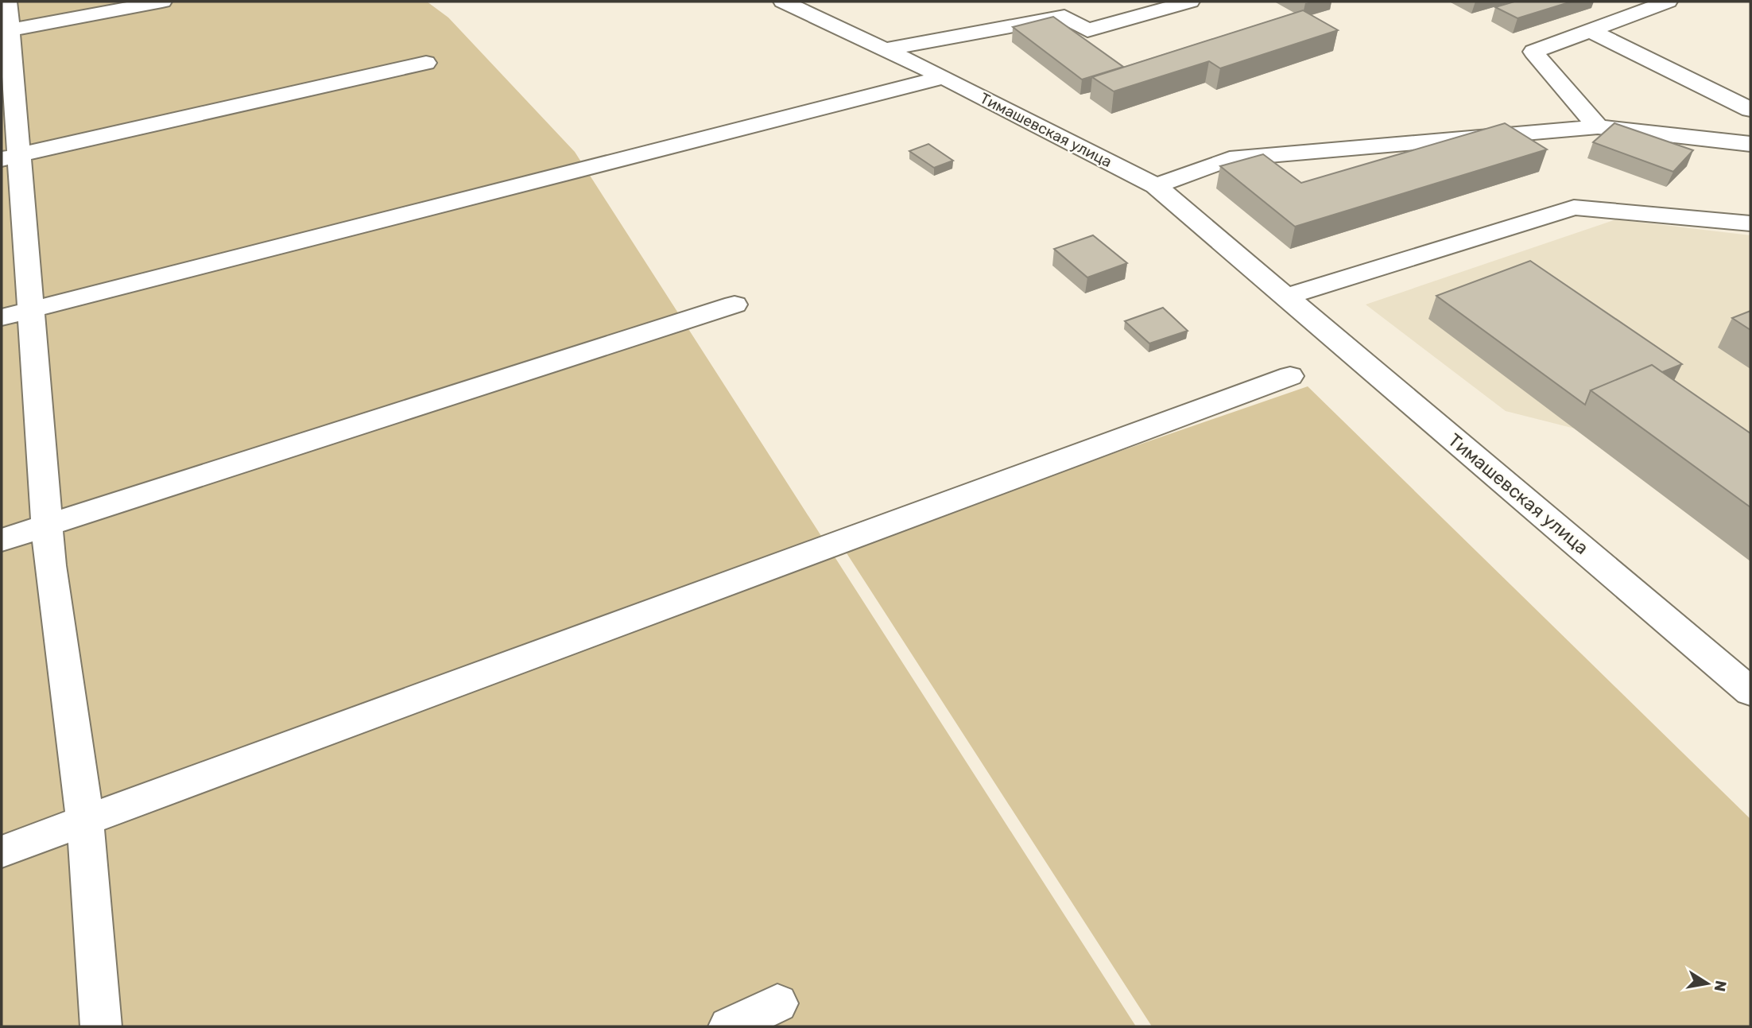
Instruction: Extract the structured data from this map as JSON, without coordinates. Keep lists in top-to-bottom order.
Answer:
{
  "streets": {
    "street": ["Тимашевская улица"]
  },
  "north": "right"
}
